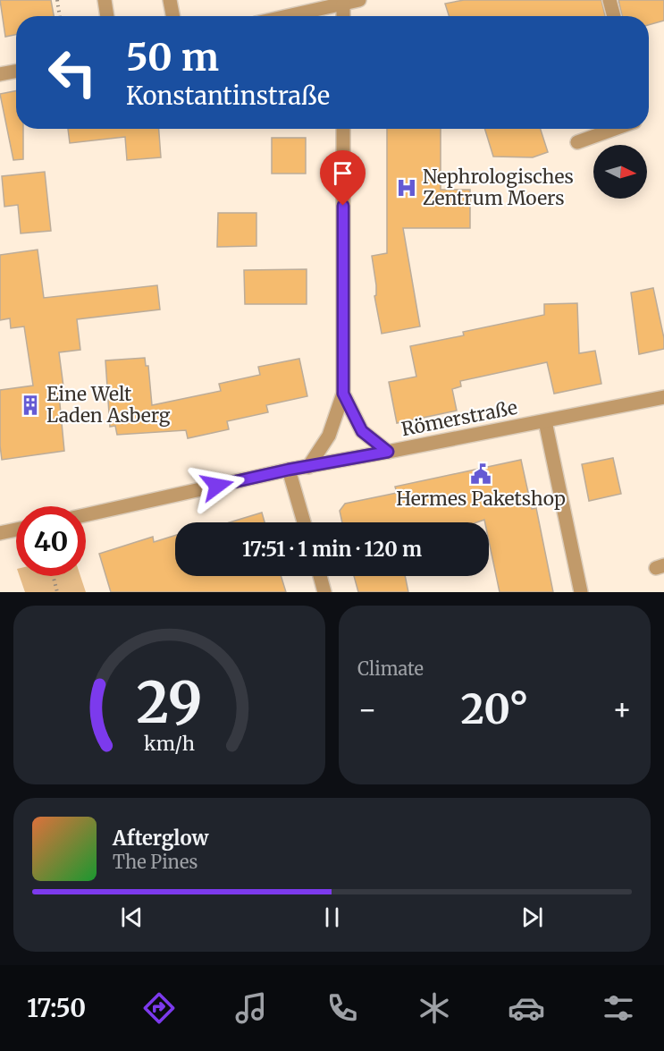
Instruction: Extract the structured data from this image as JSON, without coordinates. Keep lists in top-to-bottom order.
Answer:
{
  "streets": {
    "street": ["Römerstraße"]
  },
  "places": {
    "hospital": ["Nephrologisches Zentrum Moers"],
    "building": ["Eine Welt Laden Asberg"],
    "public building": ["Hermes Paketshop"]
  },
  "north": "right",
  "page": {
    "turn": ["50 m", "Konstantinstraße"],
    "limit": "40",
    "trip": "17:51 · 1 min · 120 m",
    "tile": "Climate",
    "heat": ["−", "20°", "+"],
    "song": ["Afterglow", "The Pines"],
    "tabs": "17:50",
    "gauge": ["29", "km/h"]
  }
}
